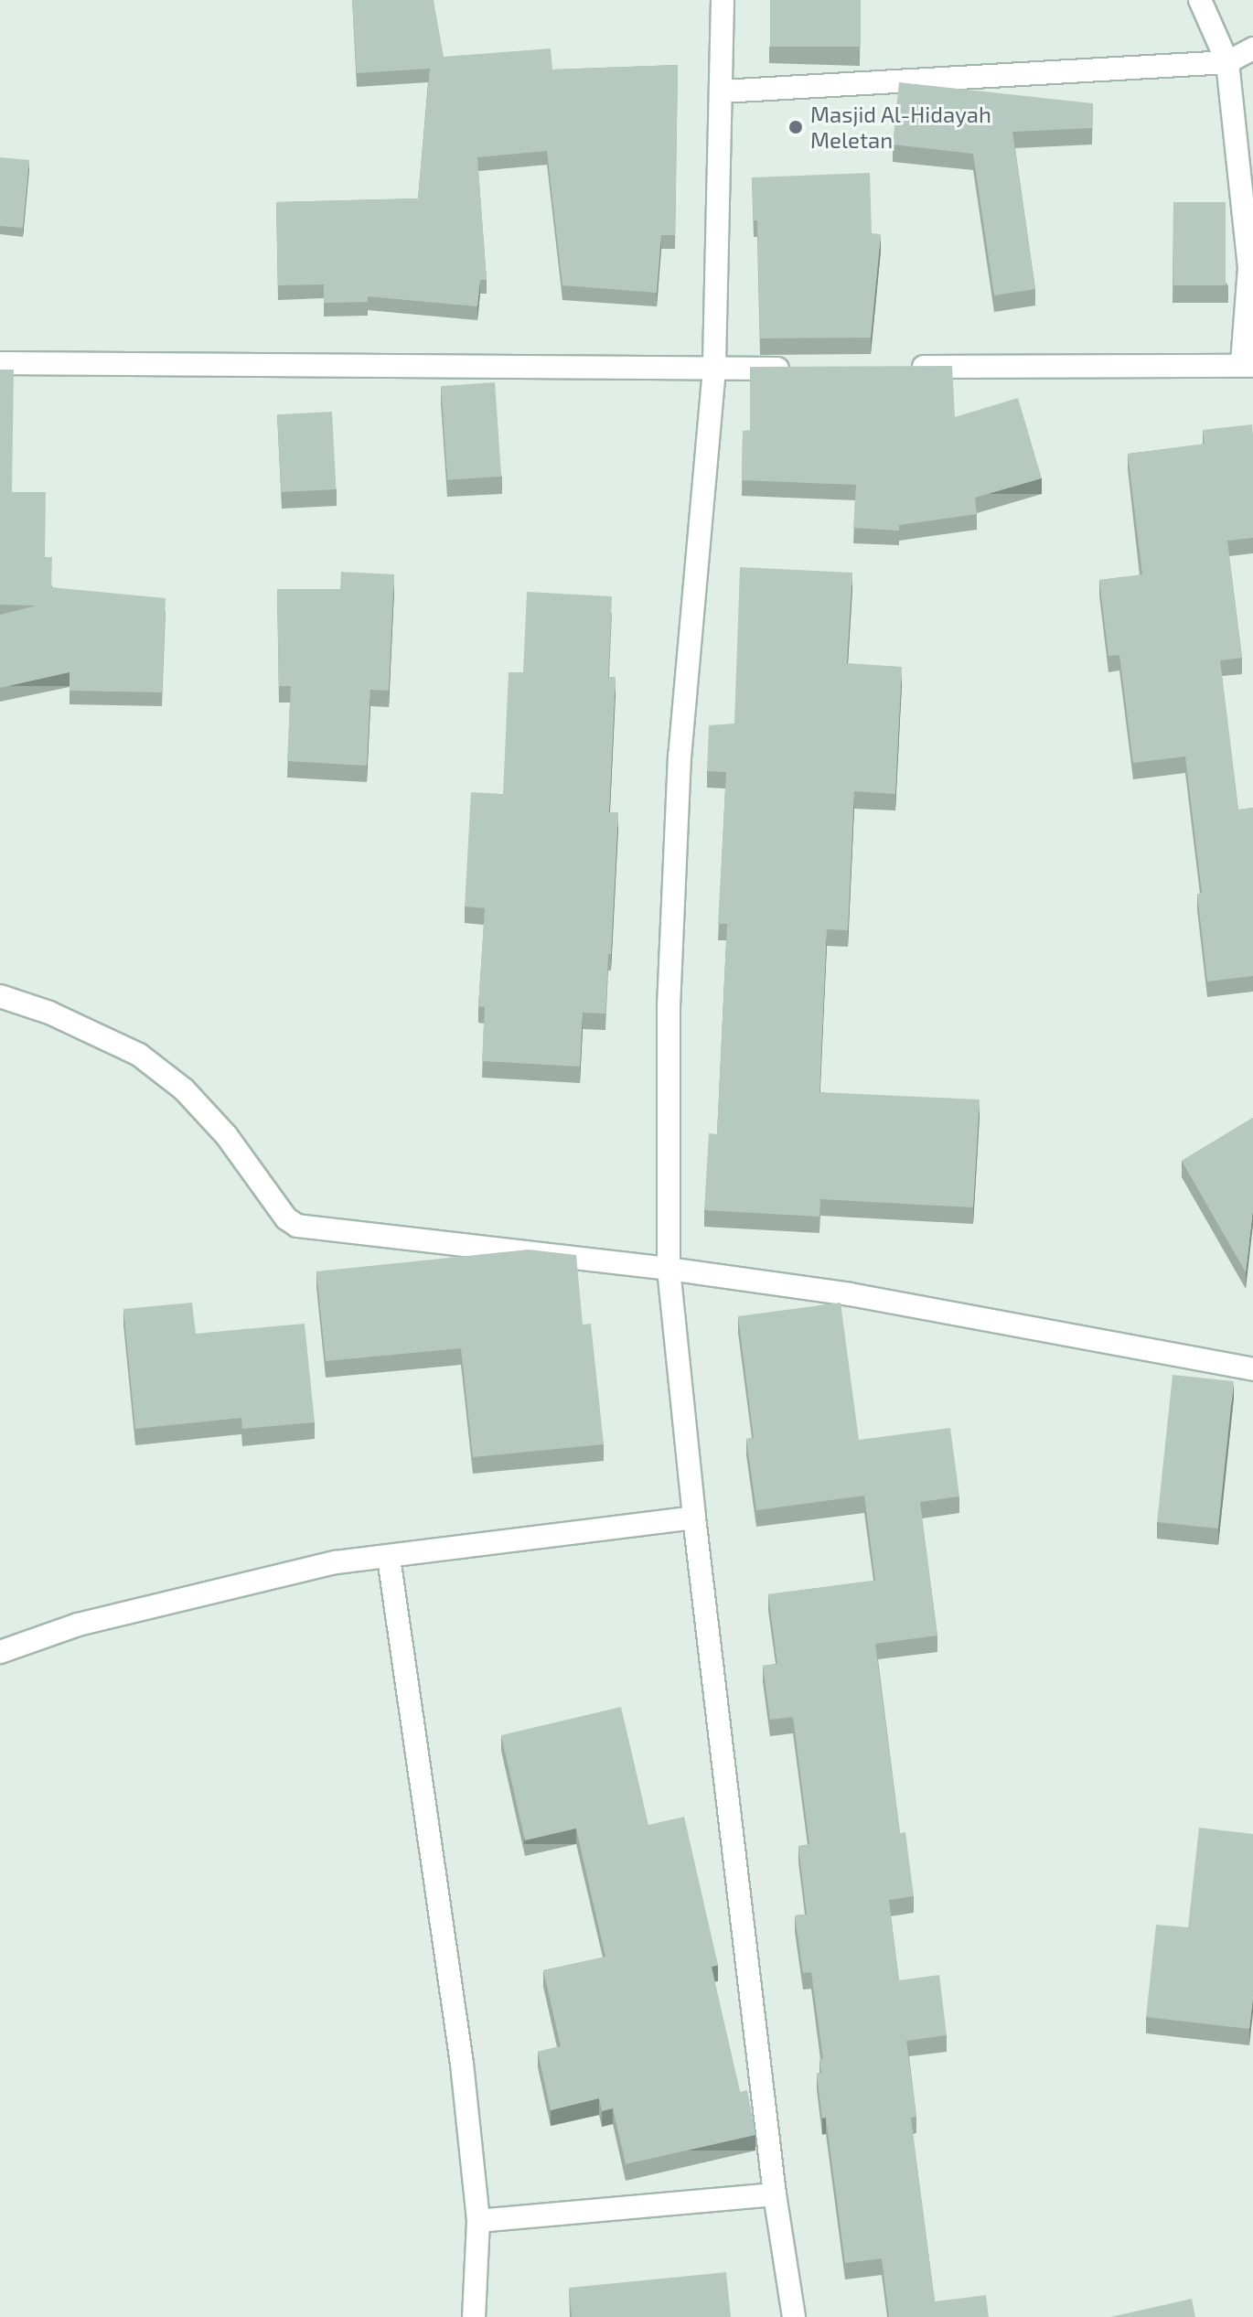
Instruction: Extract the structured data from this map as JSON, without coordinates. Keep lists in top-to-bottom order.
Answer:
{
  "places": ["Masjid Al-Hidayah Meletan"]
}
